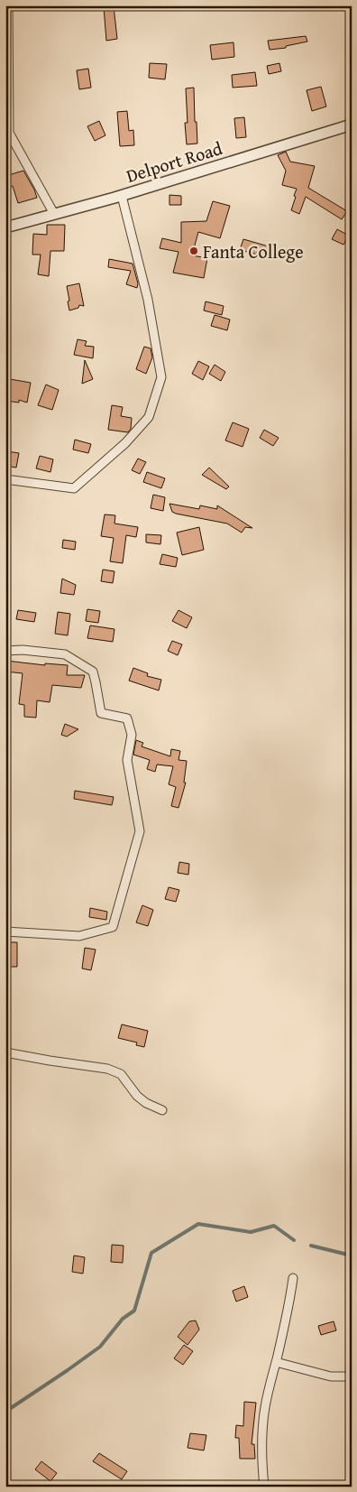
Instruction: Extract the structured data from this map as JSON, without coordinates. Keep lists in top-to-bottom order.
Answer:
{
  "streets": {
    "street": ["Delport Road"]
  },
  "places": ["Fanta College"]
}
